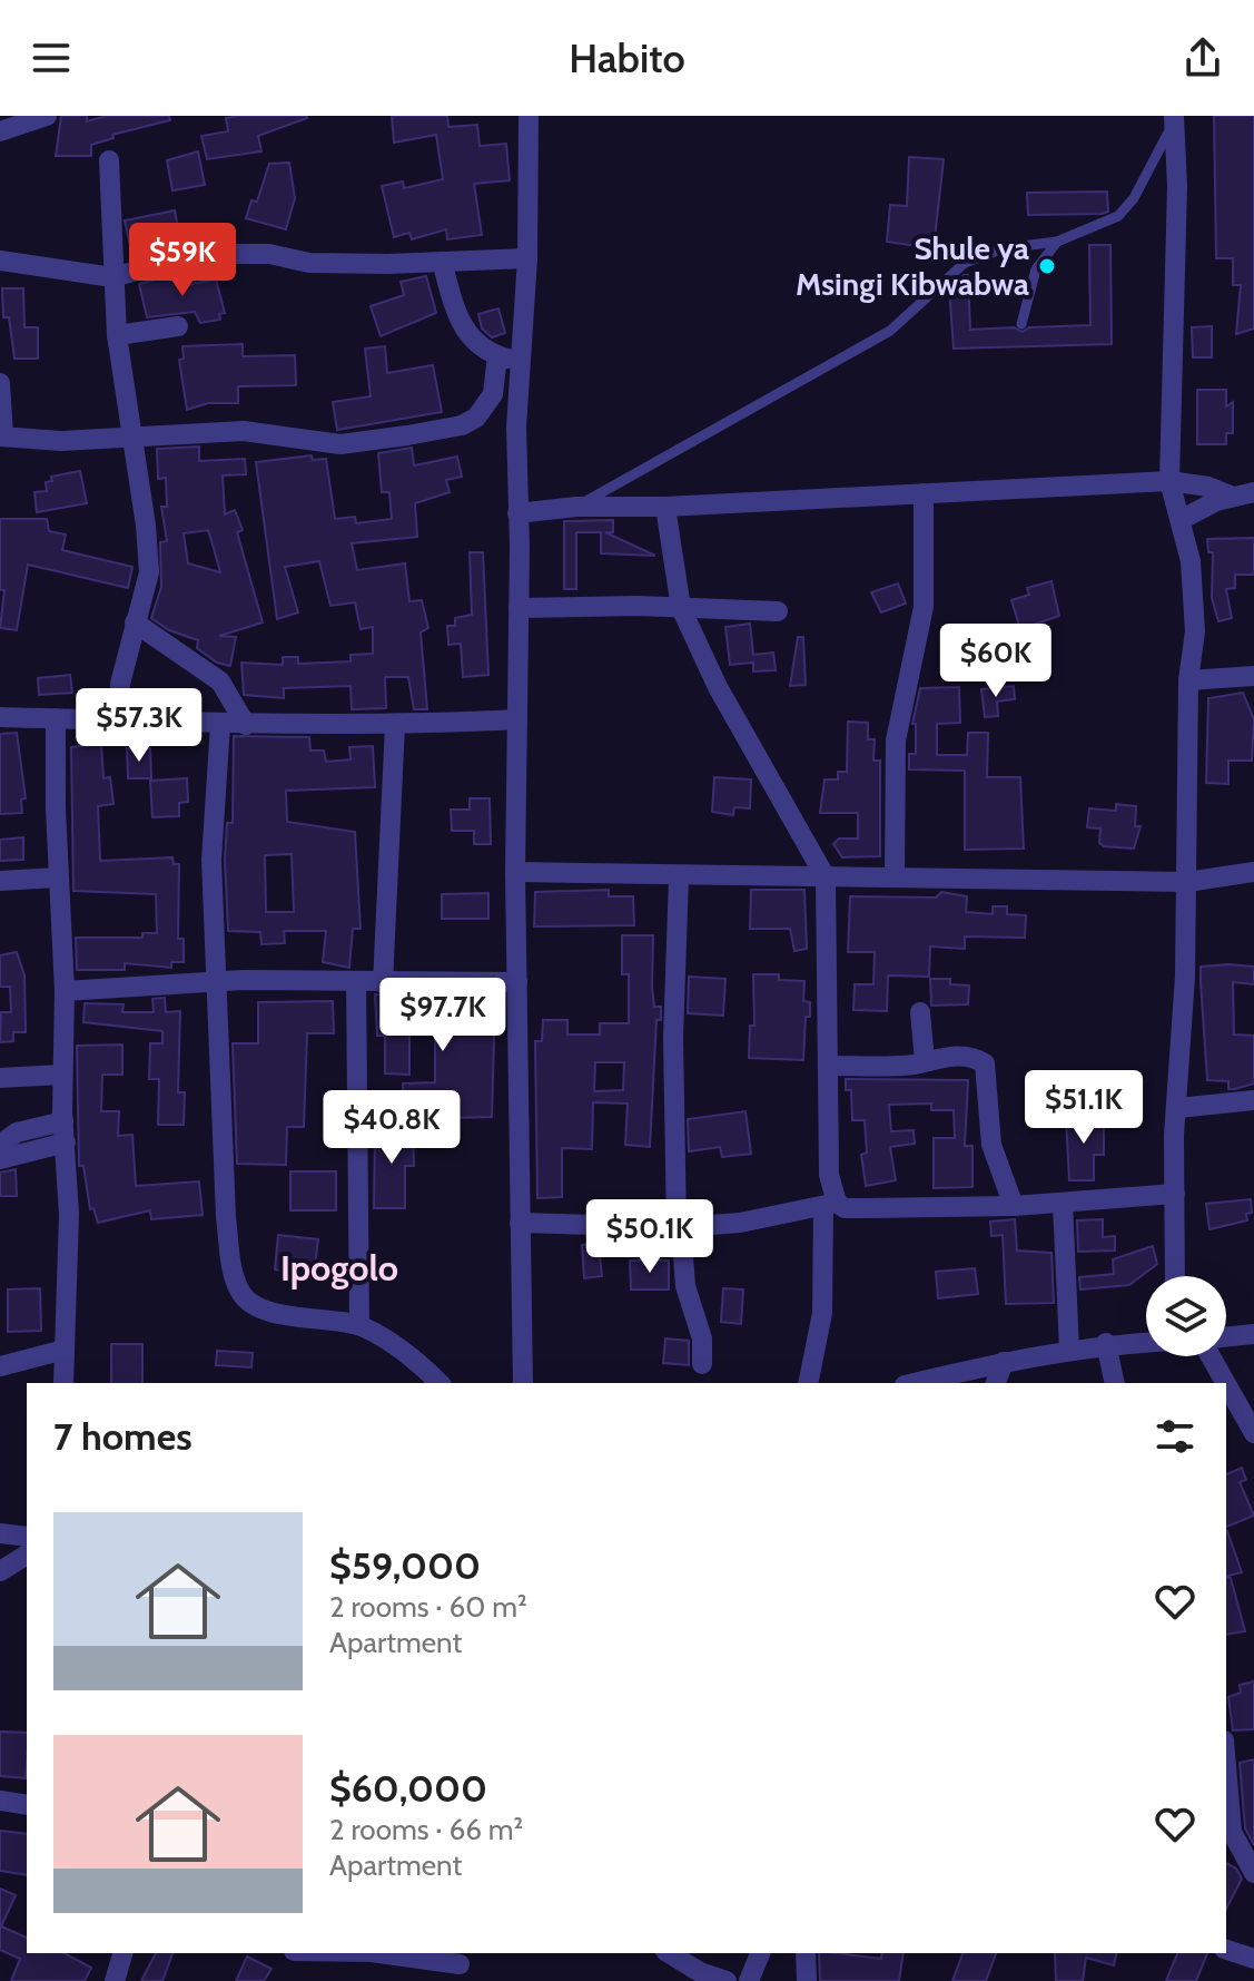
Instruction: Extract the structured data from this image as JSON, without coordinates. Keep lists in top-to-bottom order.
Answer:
{
  "districts": ["Ipogolo"],
  "places": ["Shule ya Msingi Kibwabwa"],
  "page": {
    "header": "Habito",
    "price": [
      "$59K",
      "$60K",
      "$57.3K",
      "$97.7K",
      "$51.1K",
      "$40.8K",
      "$50.1K"
    ],
    "heading": "7 homes",
    "list": [
      {
        "name": "$59,000",
        "note": "2 rooms · 60 m² · Apartment"
      },
      {
        "name": "$60,000",
        "note": "2 rooms · 66 m² · Apartment"
      }
    ]
  }
}
